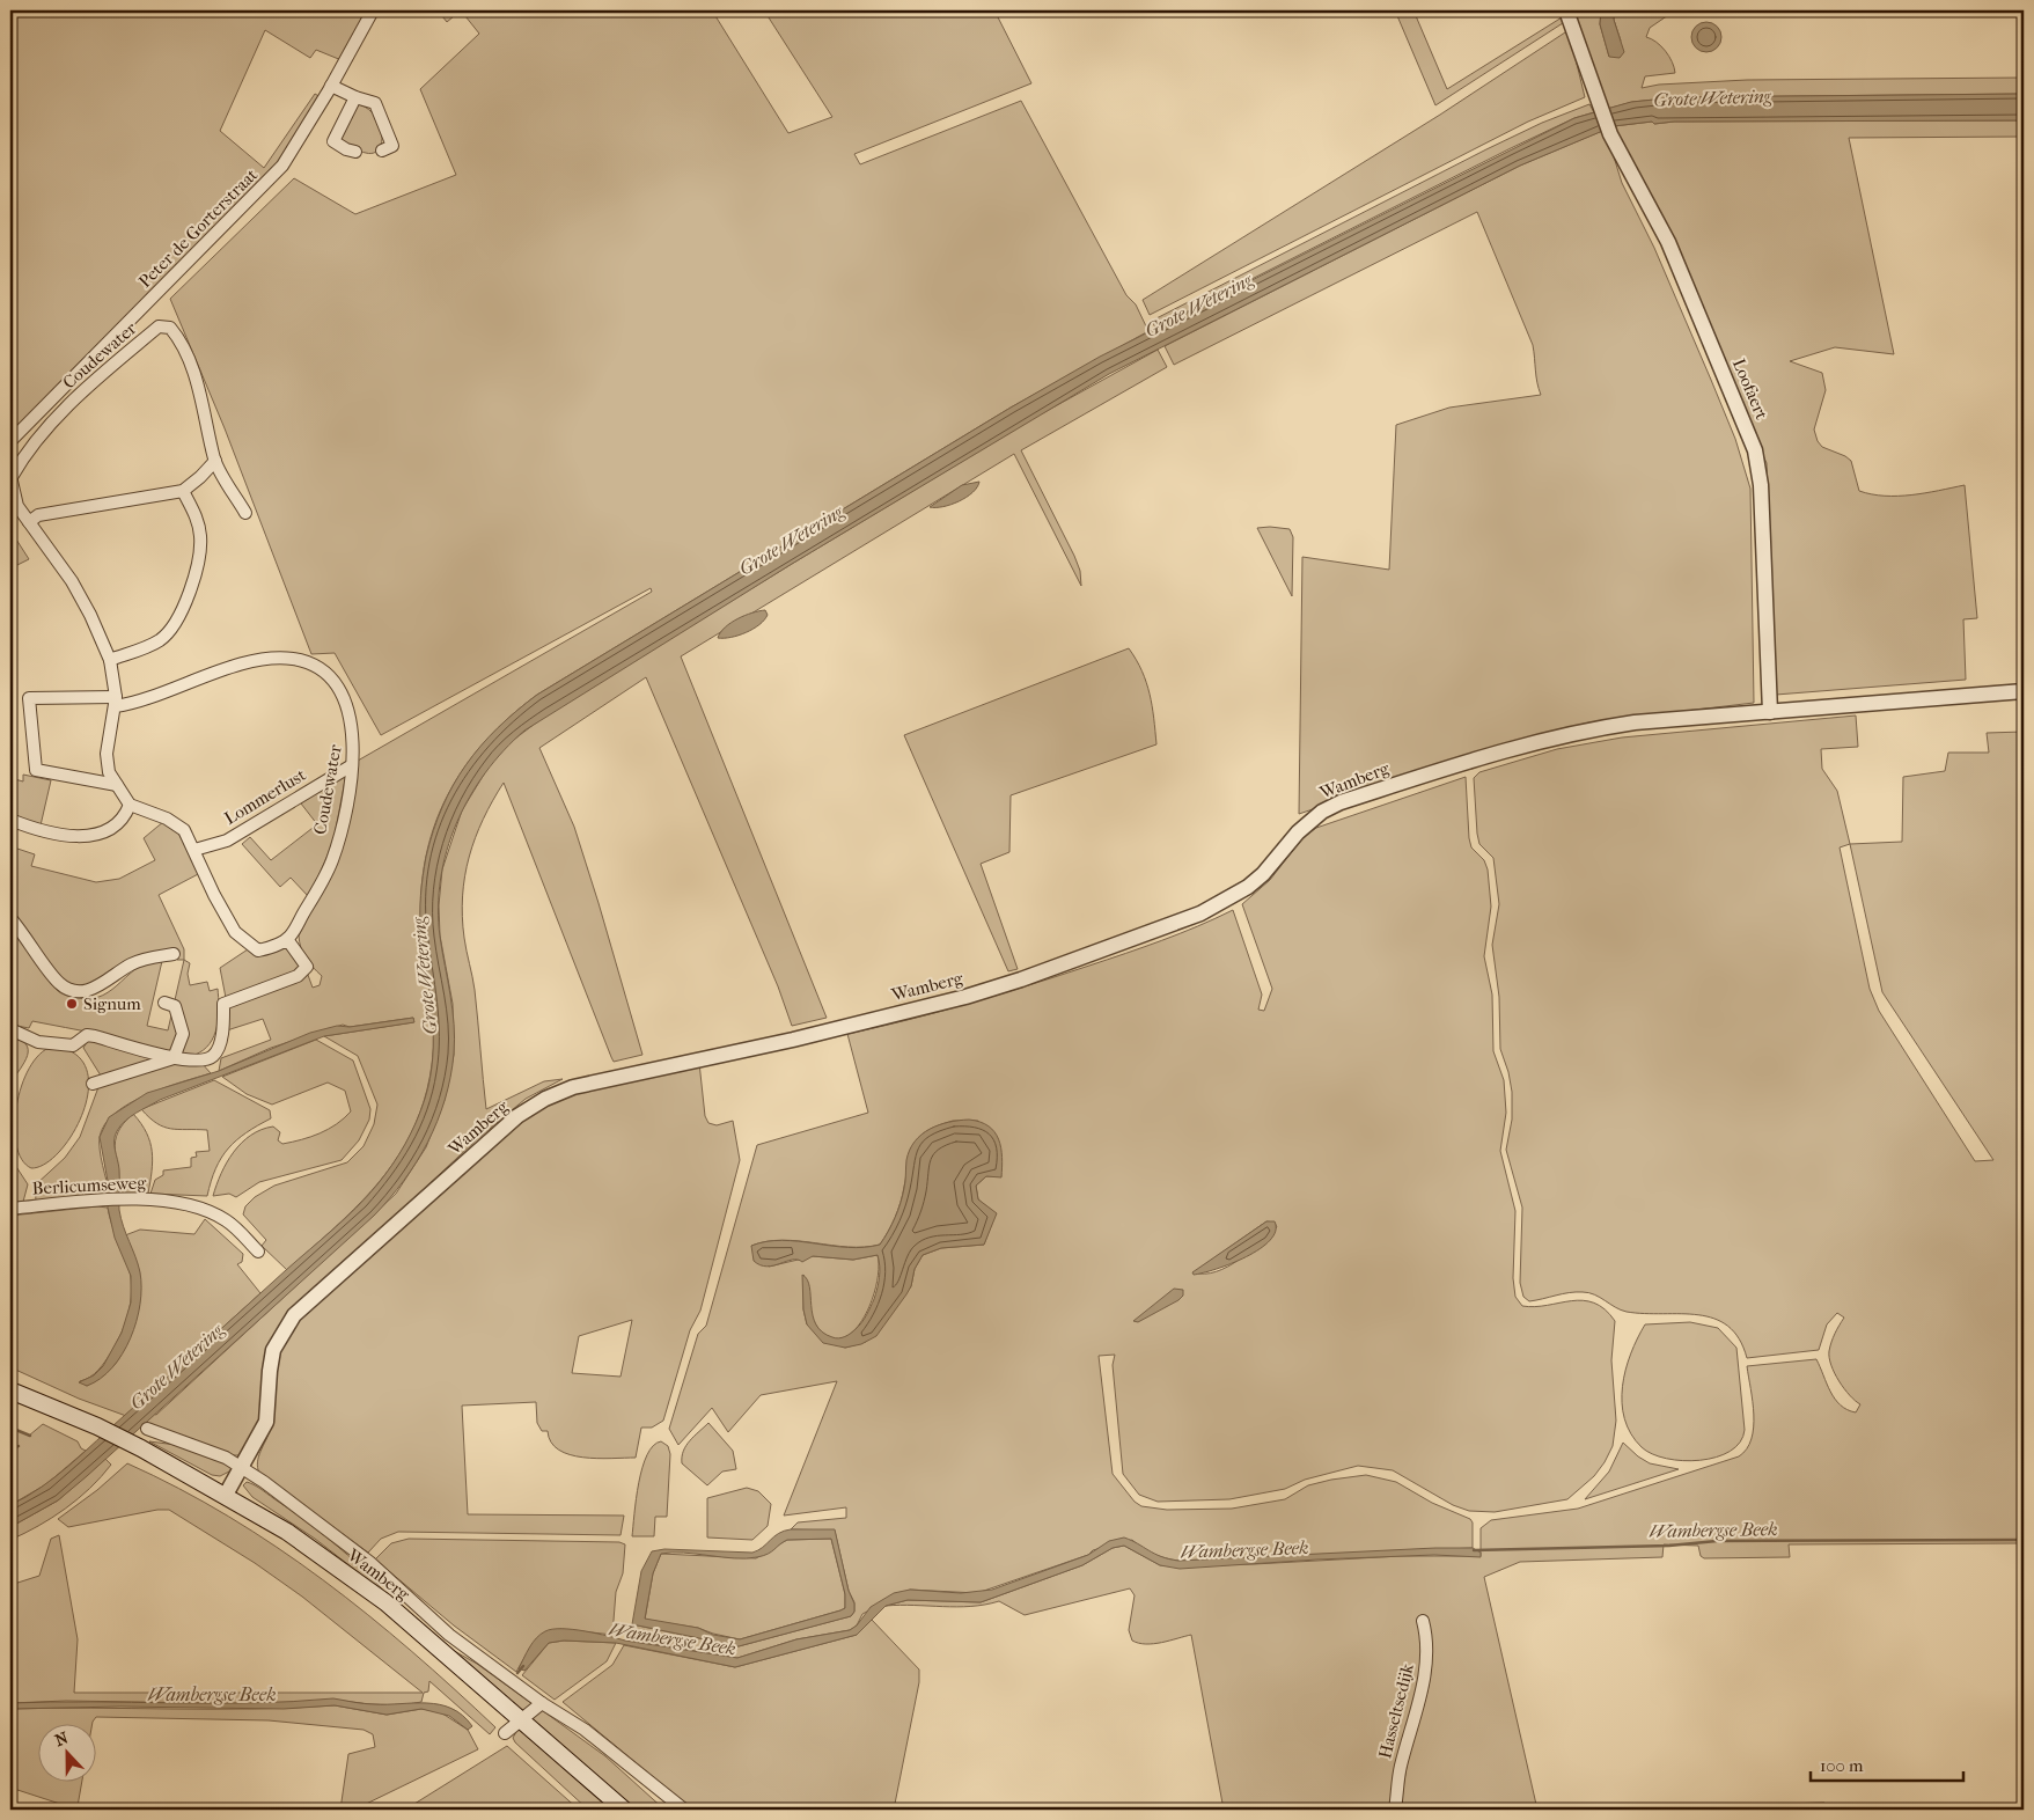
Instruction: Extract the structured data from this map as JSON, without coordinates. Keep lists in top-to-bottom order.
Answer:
{
  "streets": {
    "main road": ["Wamberg"],
    "street": [
      "Peter de Gorterstraat",
      "Coudewater",
      "Loofaert",
      "Lommerlust",
      "Berlicumseweg",
      "Hasseltsedijk"
    ]
  },
  "crossings": [
    ["Coudewater", "Lommerlust"],
    ["Loofaert", "Wamberg"]
  ],
  "water": ["Grote Wetering", "Wambergse Beek"],
  "places": ["Signum"],
  "scale_bar": "100 m",
  "north": "top"
}
